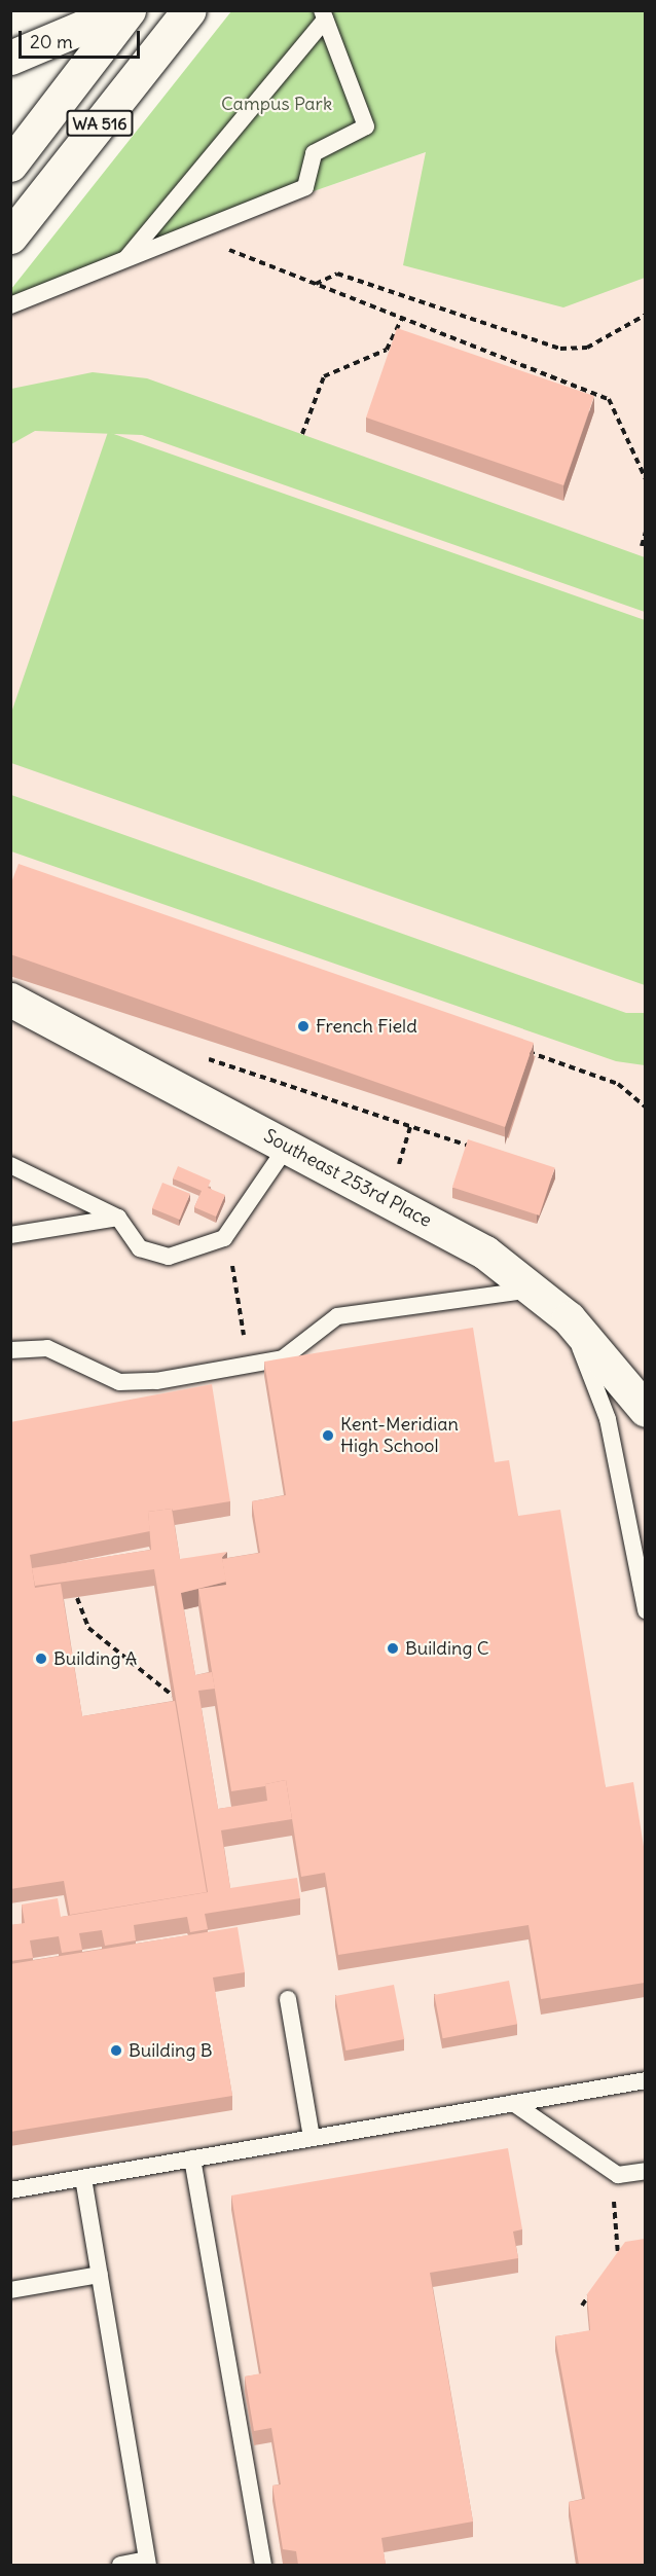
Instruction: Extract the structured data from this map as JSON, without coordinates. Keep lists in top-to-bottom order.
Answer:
{
  "streets": {
    "street": ["WA 516", "Southeast 253rd Place"]
  },
  "parks": ["Campus Park"],
  "places": [
    "French Field",
    "Kent-Meridian High School",
    "Building C",
    "Building A",
    "Building B"
  ],
  "scale_bar": "20 m"
}
